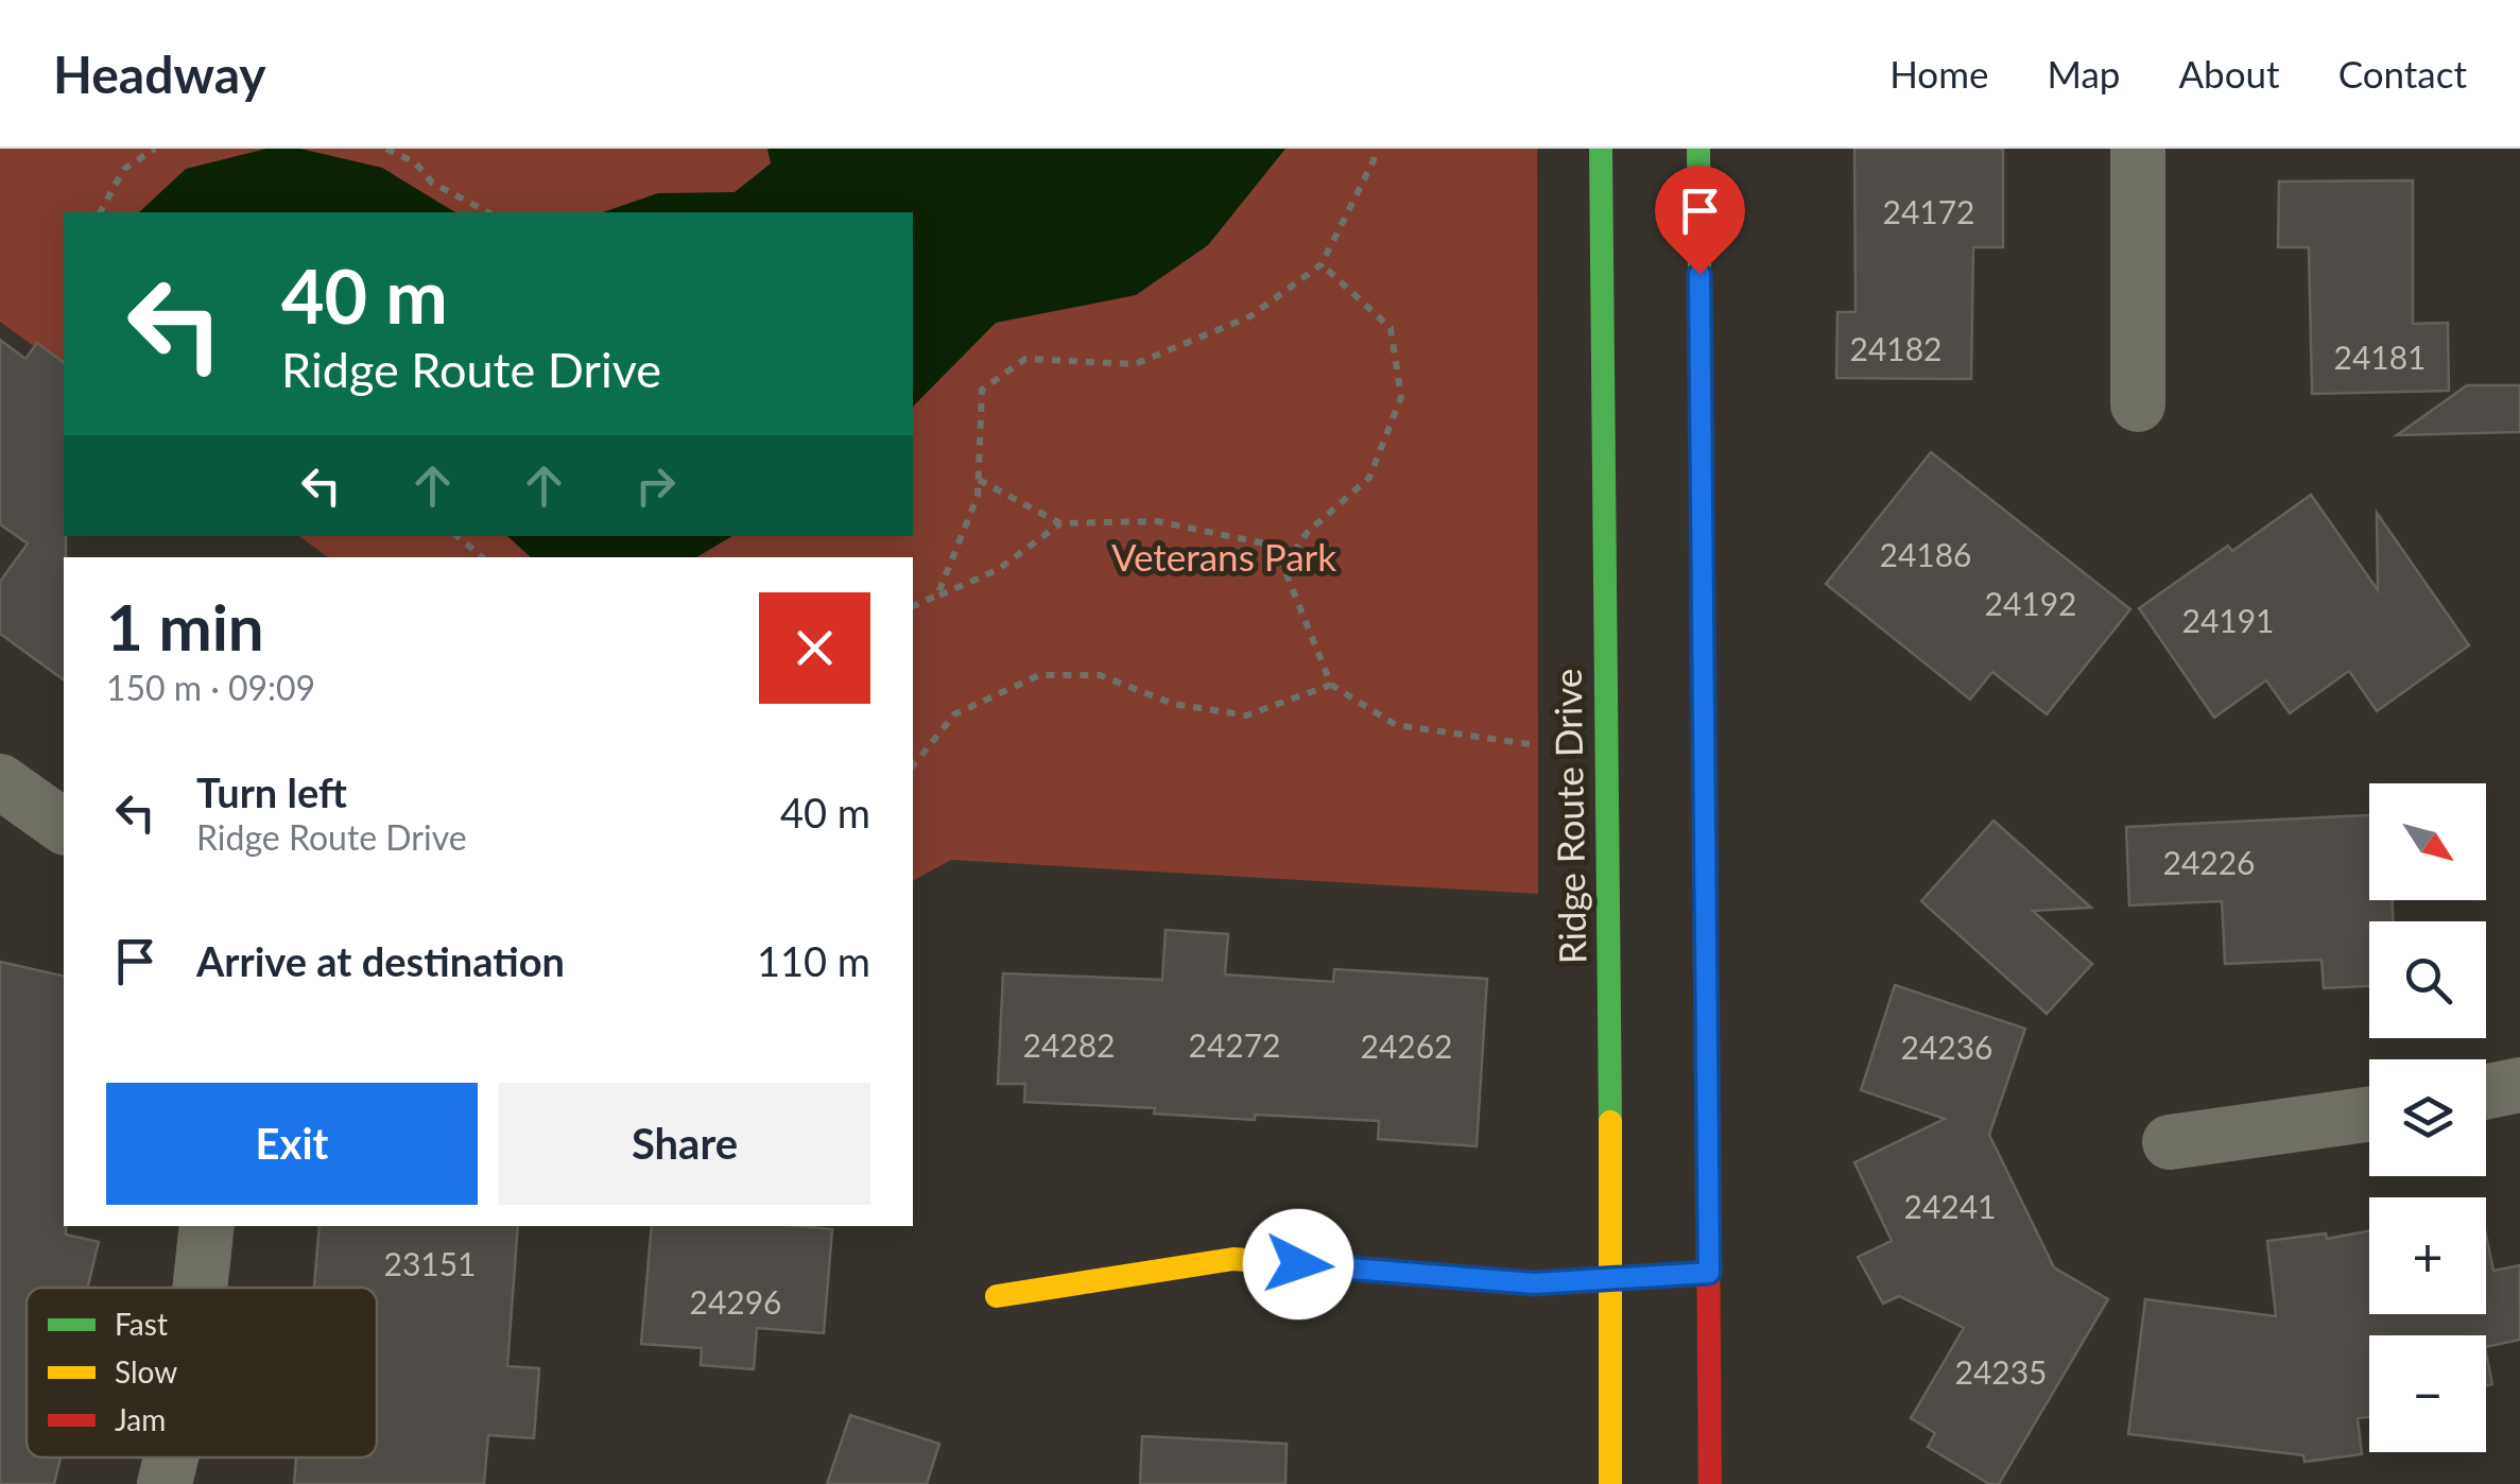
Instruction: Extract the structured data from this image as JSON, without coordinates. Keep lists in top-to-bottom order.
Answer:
{
  "streets": {
    "main road": ["Ridge Route Drive"]
  },
  "parks": ["Veterans Park"],
  "house_numbers": [
    "24172",
    "24182",
    "24181",
    "24186",
    "24192",
    "24191",
    "24226",
    "24282",
    "24272",
    "24262",
    "24236",
    "24241",
    "23151",
    "24296",
    "24235"
  ],
  "legend": ["Fast", "Slow", "Jam"],
  "north": "bottom right",
  "page": {
    "header": "Headway",
    "nav": [
      "Home",
      "Map",
      "About",
      "Contact"
    ],
    "turn": ["40 m", "Ridge Route Drive"],
    "heading": ["1 min", "150 m · 09:09"],
    "list": [
      {
        "name": "Turn left",
        "note": "Ridge Route Drive",
        "value": "40 m"
      },
      {
        "name": "Arrive at destination",
        "value": "110 m"
      }
    ],
    "map_buttons": ["+", "−"],
    "buttons": ["Exit", "Share"]
  }
}
